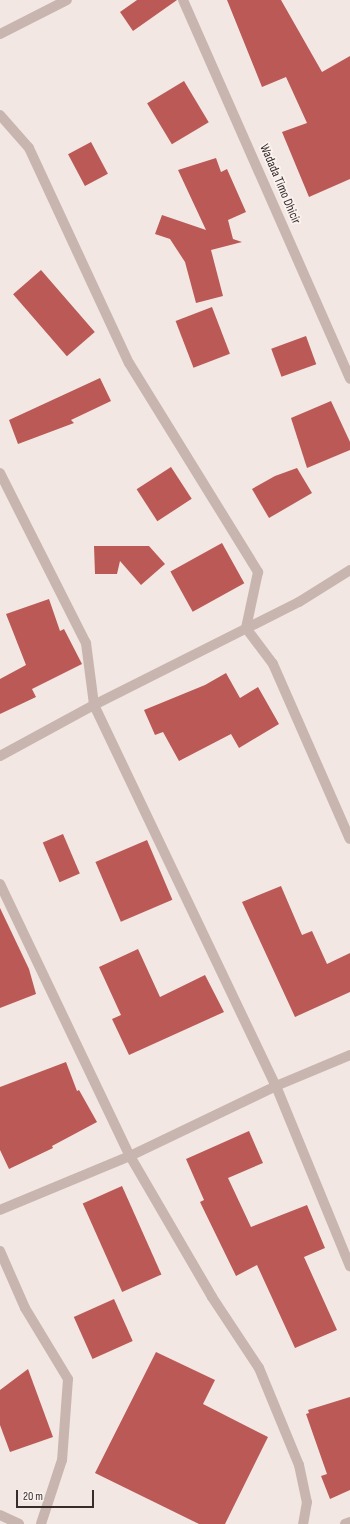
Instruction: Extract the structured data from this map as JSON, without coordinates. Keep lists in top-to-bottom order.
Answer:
{
  "streets": {
    "street": ["Wadada Timo Dhicir"]
  },
  "scale_bar": "20 m"
}
